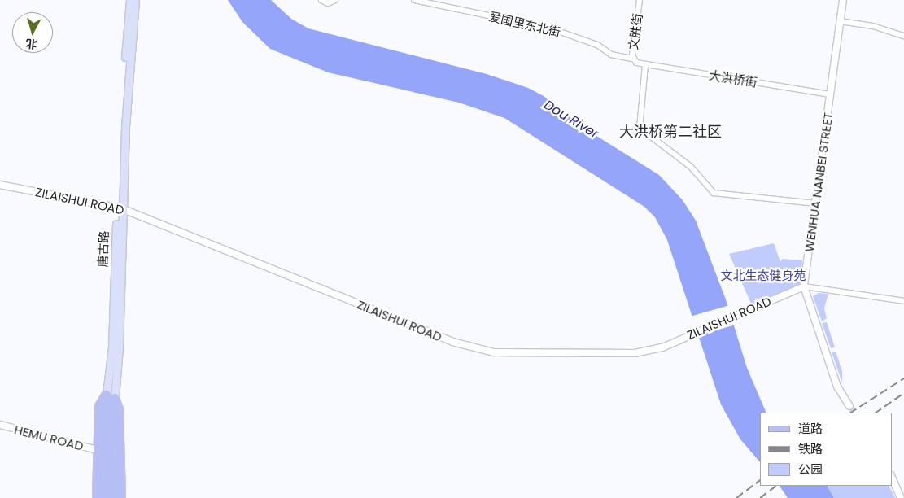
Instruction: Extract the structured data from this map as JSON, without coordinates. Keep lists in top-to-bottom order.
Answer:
{
  "streets": {
    "main road": ["唐古路"],
    "street": [
      "爱国里东北街",
      "文胜街",
      "大洪桥街",
      "WENHUA NANBEI STREET",
      "ZILAISHUI ROAD",
      "HEMU ROAD"
    ]
  },
  "crossings": [
    ["爱国里东北街", "文胜街"],
    ["爱国里东北街", "大洪桥街"],
    ["文胜街", "大洪桥街"],
    ["大洪桥街", "WENHUA NANBEI STREET"],
    ["WENHUA NANBEI STREET", "ZILAISHUI ROAD"],
    ["ZILAISHUI ROAD", "唐古路"]
  ],
  "districts": ["大洪桥第二社区"],
  "water": ["Dou River"],
  "parks": ["文北生态健身苑"],
  "legend": ["道路", "铁路", "公园"],
  "north": "bottom"
}
